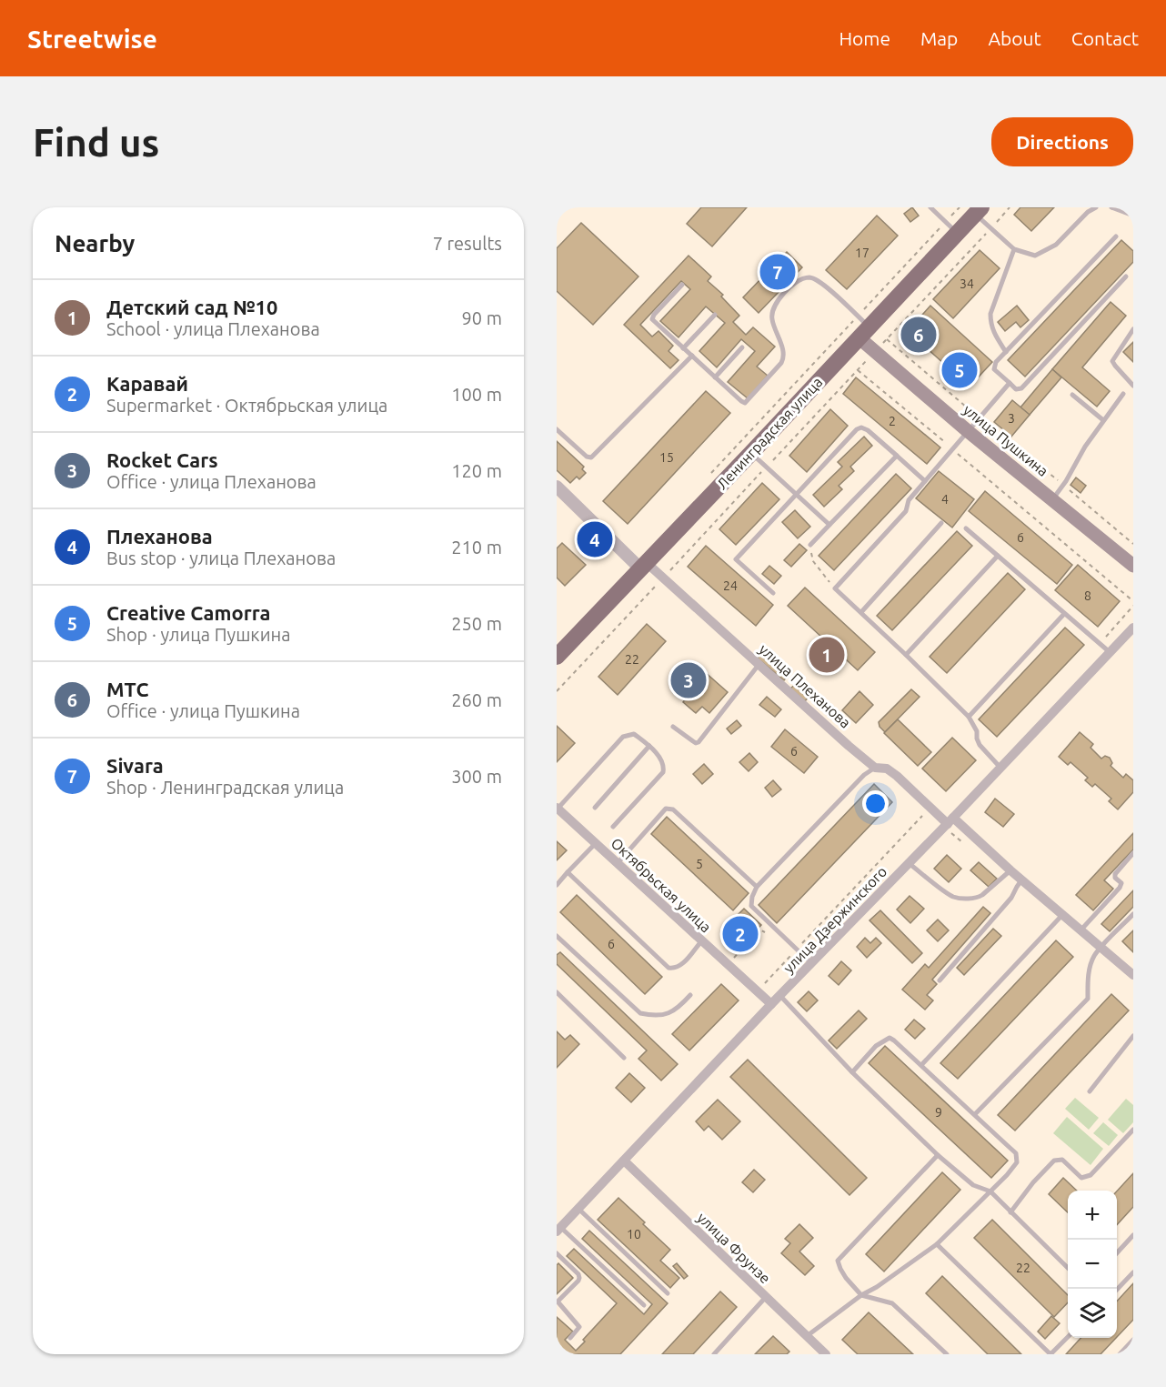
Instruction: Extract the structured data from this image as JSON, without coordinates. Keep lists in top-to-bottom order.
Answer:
{
  "streets": {
    "highway": ["Ленинградская улица"],
    "main road": ["улица Пушкина"],
    "street": [
      "улица Плеханова",
      "Октябрьская улица",
      "улица Дзержинского",
      "улица Фрунзе"
    ]
  },
  "crossings": [
    ["Ленинградская улица", "улица Пушкина"],
    ["Ленинградская улица", "улица Плеханова"],
    ["улица Плеханова", "улица Дзержинского"],
    ["Октябрьская улица", "улица Дзержинского"],
    ["улица Дзержинского", "улица Фрунзе"]
  ],
  "house_numbers": [
    "17",
    "34",
    "3",
    "2",
    "15",
    "4",
    "6",
    "24",
    "8",
    "22",
    "6",
    "5",
    "6",
    "9",
    "10",
    "22"
  ],
  "page": {
    "header": "Streetwise",
    "nav": [
      "Home",
      "Map",
      "About",
      "Contact"
    ],
    "buttons": "Directions",
    "title": "Find us",
    "heading": ["Nearby", "7 results"],
    "pins": [
      "7",
      "6",
      "5",
      "4",
      "1",
      "3",
      "2"
    ],
    "list": [
      {
        "mark": "1",
        "name": "Детский сад №10",
        "note": "School · улица Плеханова",
        "value": "90 m"
      },
      {
        "mark": "2",
        "name": "Каравай",
        "note": "Supermarket · Октябрьская улица",
        "value": "100 m"
      },
      {
        "mark": "3",
        "name": "Rocket Cars",
        "note": "Office · улица Плеханова",
        "value": "120 m"
      },
      {
        "mark": "4",
        "name": "Плеханова",
        "note": "Bus stop · улица Плеханова",
        "value": "210 m"
      },
      {
        "mark": "5",
        "name": "Creative Camorra",
        "note": "Shop · улица Пушкина",
        "value": "250 m"
      },
      {
        "mark": "6",
        "name": "МТС",
        "note": "Office · улица Пушкина",
        "value": "260 m"
      },
      {
        "mark": "7",
        "name": "Sivara",
        "note": "Shop · Ленинградская улица",
        "value": "300 m"
      }
    ],
    "map_buttons": ["+", "−"]
  }
}
